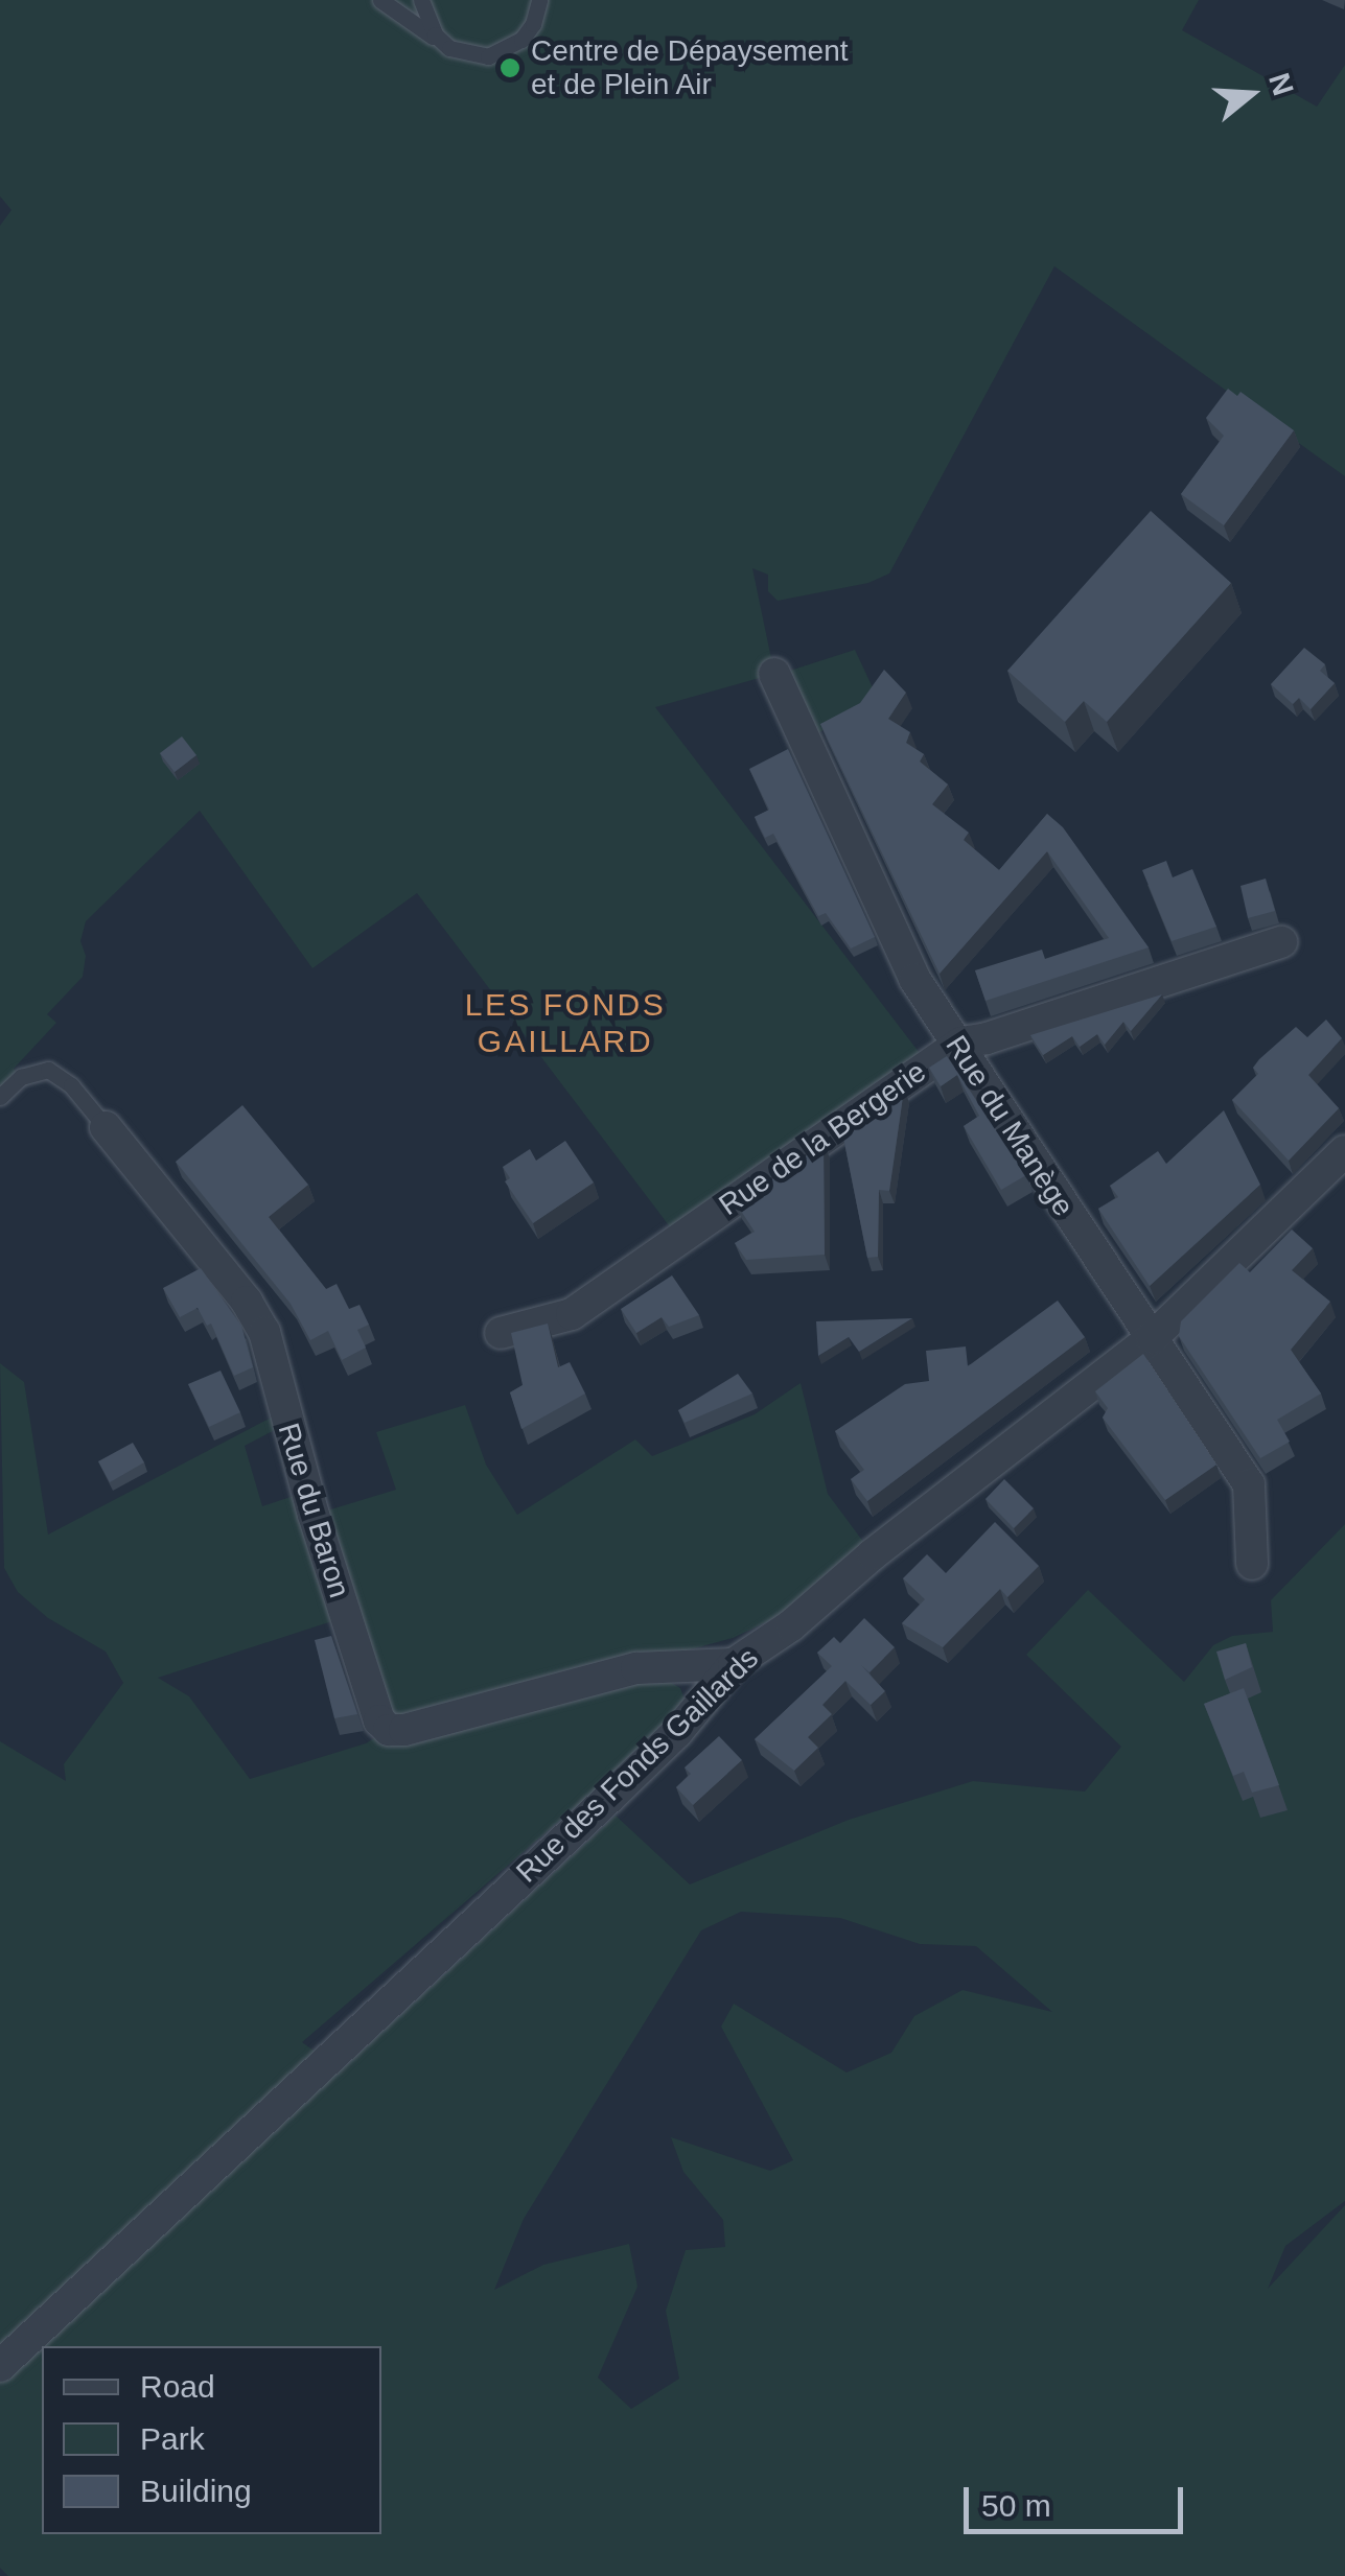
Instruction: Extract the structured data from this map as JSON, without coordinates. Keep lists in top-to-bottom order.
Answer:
{
  "streets": {
    "street": [
      "Rue du Manège",
      "Rue de la Bergerie",
      "Rue du Baron",
      "Rue des Fonds Gaillards"
    ]
  },
  "crossings": [
    ["Rue du Manège", "Rue de la Bergerie"],
    ["Rue du Manège", "Rue des Fonds Gaillards"],
    ["Rue du Baron", "Rue des Fonds Gaillards"]
  ],
  "districts": ["LES FONDS GAILLARD"],
  "places": ["Centre de Dépaysement et de Plein Air"],
  "legend": ["Road", "Park", "Building"],
  "scale_bar": "50 m",
  "north": "right"
}
